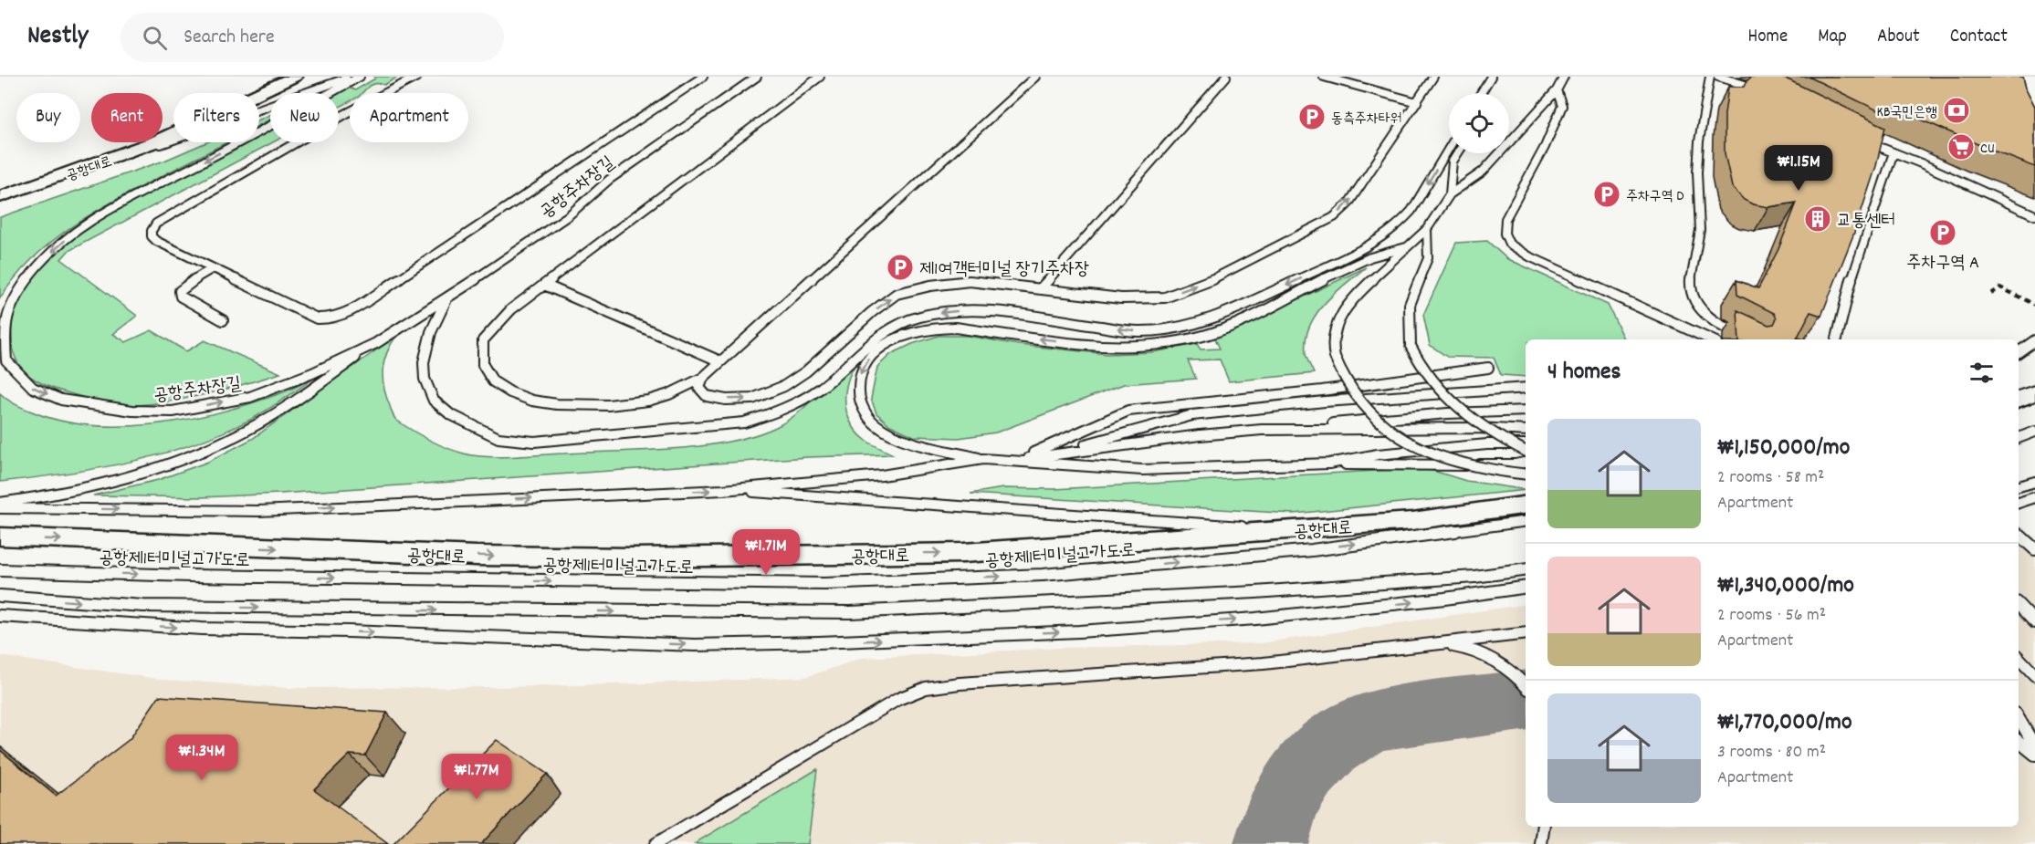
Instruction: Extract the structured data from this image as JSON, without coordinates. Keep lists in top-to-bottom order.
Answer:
{
  "streets": {
    "street": ["공항대로"],
    "lane": ["공항주차장길", "공항제1터미널고가도로"]
  },
  "one_way": ["공항대로"],
  "places": {
    "bank": ["KB국민은행"],
    "parking": [
      "동측주차타워",
      "주차구역 D",
      "주차구역 A",
      "제1여객터미널 장기주차장"
    ],
    "supermarket": ["CU"],
    "building": ["교통센터"]
  },
  "page": {
    "header": "Nestly",
    "search": "Search here",
    "nav": [
      "Home",
      "Map",
      "About",
      "Contact"
    ],
    "chip": [
      "Buy",
      "Rent",
      "Filters",
      "New",
      "Apartment"
    ],
    "price": [
      "₩1.15M",
      "₩1.71M",
      "₩1.34M",
      "₩1.77M"
    ],
    "heading": "4 homes",
    "list": [
      {
        "name": "₩1,150,000/mo",
        "note": "2 rooms · 58 m² · Apartment"
      },
      {
        "name": "₩1,340,000/mo",
        "note": "2 rooms · 56 m² · Apartment"
      },
      {
        "name": "₩1,770,000/mo",
        "note": "3 rooms · 80 m² · Apartment"
      }
    ]
  }
}
